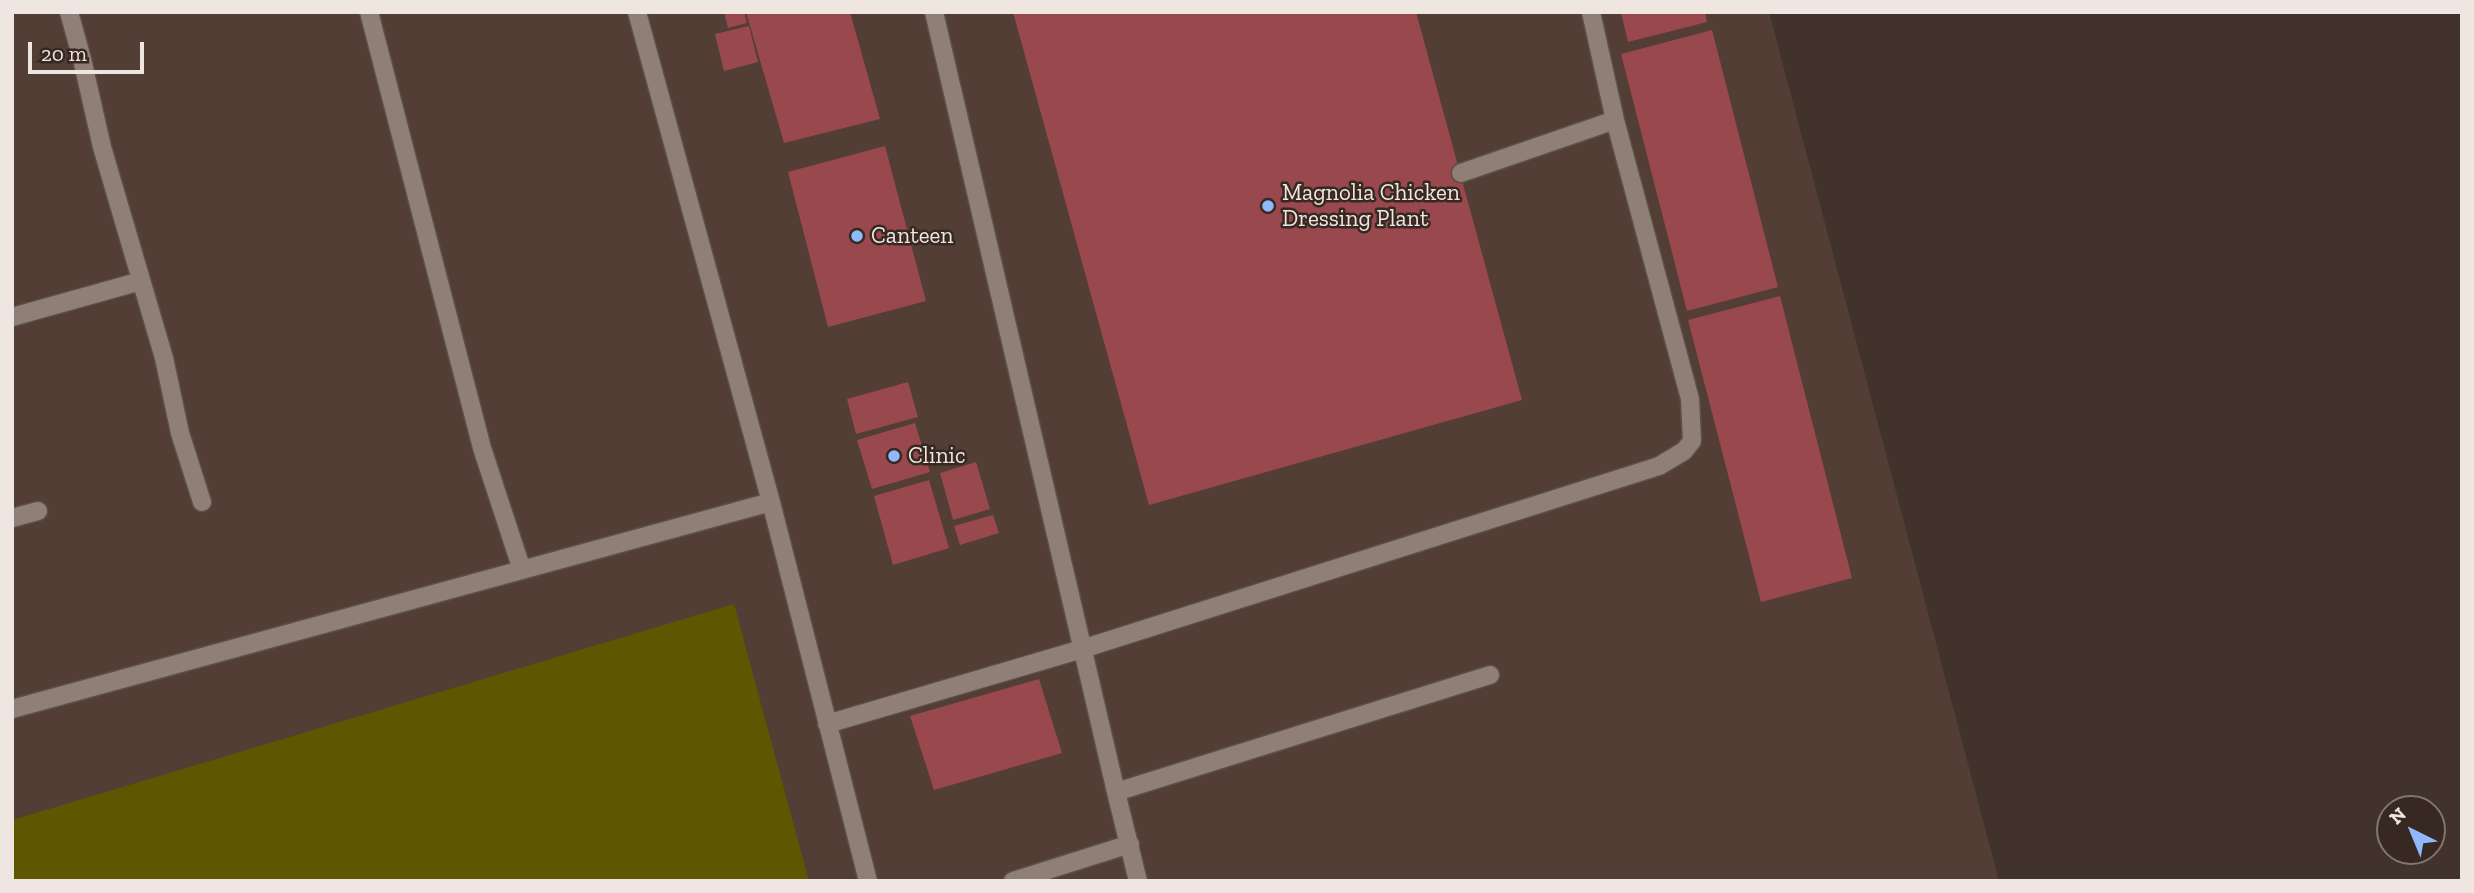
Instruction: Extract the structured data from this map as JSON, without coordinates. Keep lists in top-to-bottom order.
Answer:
{
  "places": ["Magnolia Chicken Dressing Plant", "Canteen", "Clinic"],
  "scale_bar": "20 m",
  "north": "top left"
}
